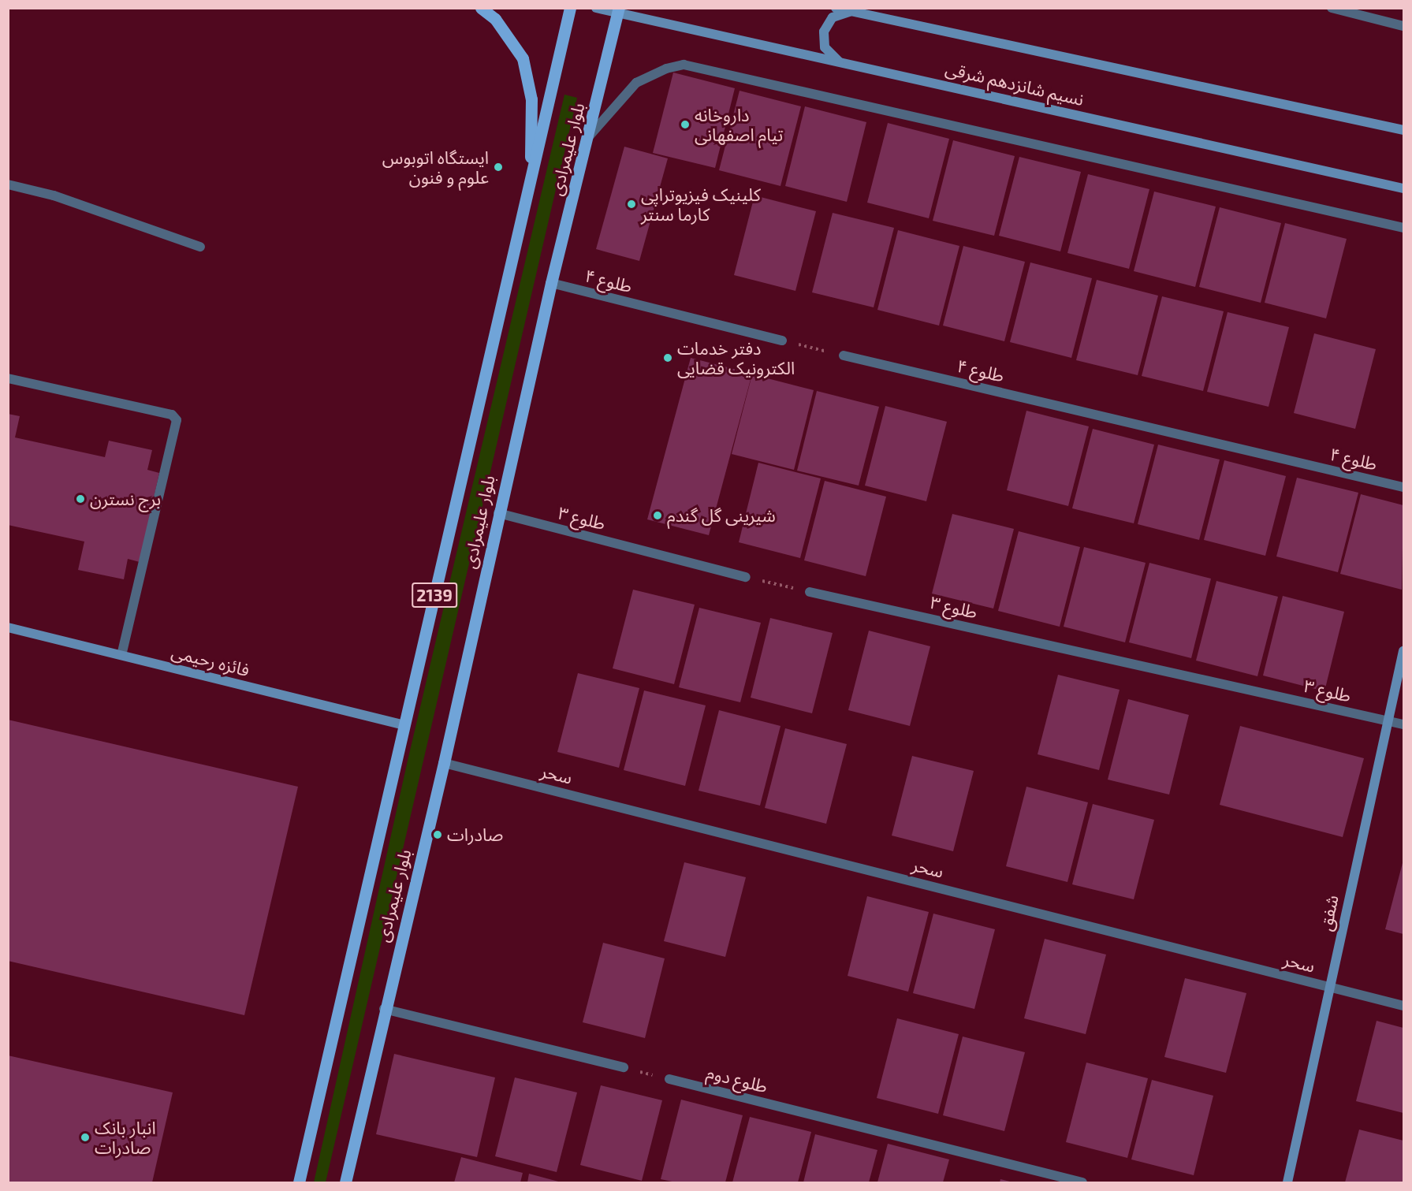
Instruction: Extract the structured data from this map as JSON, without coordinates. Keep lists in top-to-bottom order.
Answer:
{
  "streets": {
    "main road": [
      "نسیم شانزدهم شرقی",
      "بلوار علیمرادی",
      "2139",
      "فائزه رحیمی",
      "شفق"
    ],
    "street": [
      "طلوع ۴",
      "طلوع ۳",
      "سحر",
      "طلوع دوم"
    ]
  },
  "crossings": [
    ["نسیم شانزدهم شرقی", "بلوار علیمرادی"],
    ["بلوار علیمرادی", "طلوع ۴"],
    ["بلوار علیمرادی", "طلوع ۳"],
    ["بلوار علیمرادی", "فائزه رحیمی"],
    ["بلوار علیمرادی", "سحر"],
    ["طلوع ۳", "شفق"],
    ["سحر", "شفق"]
  ],
  "places": [
    "داروخانه تیام اصفهانی",
    "ایستگاه اتوبوس علوم و فنون",
    "کلینیک فیزیوتراپی کارما سنتر",
    "دفتر خدمات الکترونیک قضایی",
    "برج نسترن",
    "شیرینی گل گندم",
    "صادرات",
    "انبار بانک صادرات"
  ]
}
